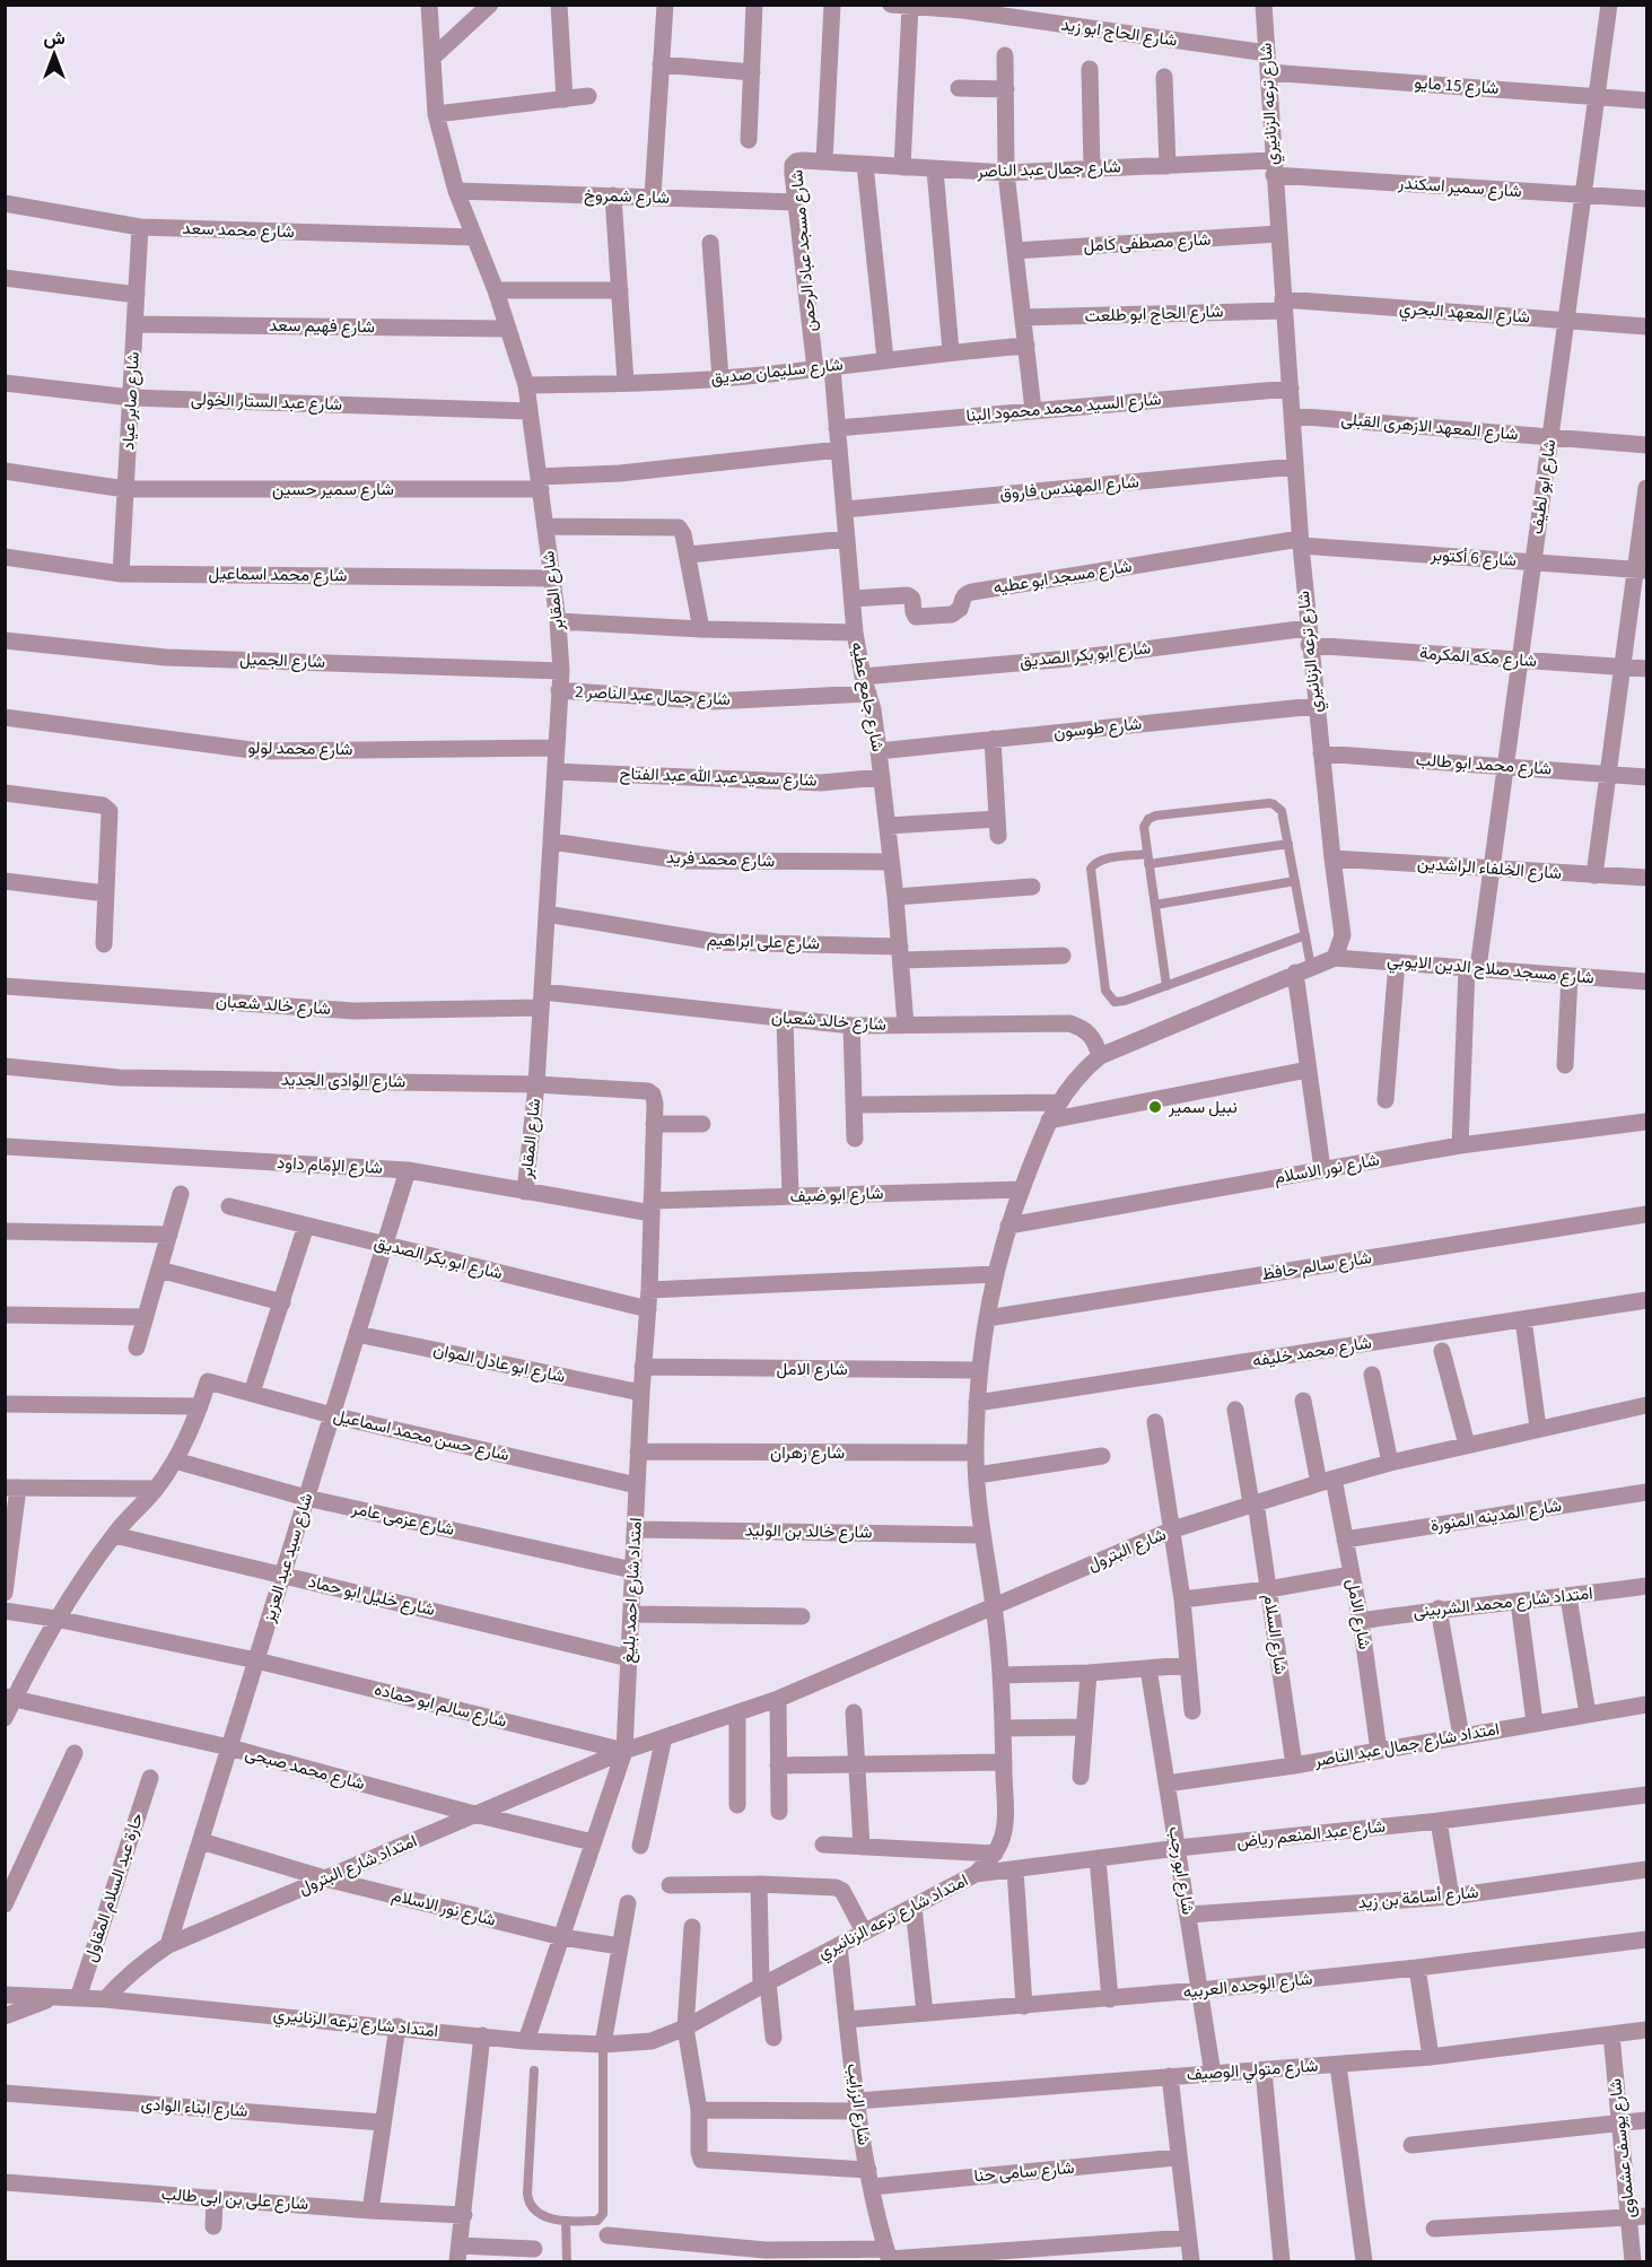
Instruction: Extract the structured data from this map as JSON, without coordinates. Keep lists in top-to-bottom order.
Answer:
{
  "streets": {
    "street": [
      "شارع الحاج ابو زيد",
      "شارع 15 مايو",
      "شارع ترعه الزنانيري",
      "شارع جمال عبد الناصر",
      "شارع سمير اسكندر",
      "شارع شمروخ",
      "شارع محمد سعد",
      "شارع مصطفى كامل",
      "شارع مسجد عباد الرحمن",
      "شارع المعهد البحري",
      "شارع الحاج ابو طلعت",
      "شارع فهيم سعد",
      "شارع سليمان صديق",
      "شارع صابر عياد",
      "شارع عبد الستار الخولى",
      "شارع السيد محمد محمود البنا",
      "شارع المعهد الازهرى القبلى",
      "شارع ابو لطيف",
      "شارع المهندس فاروق",
      "شارع سمير حسين",
      "شارع 6 أكتوبر",
      "شارع محمد اسماعيل",
      "شارع مسجد ابو عطيه",
      "شارع المقابر",
      "شارع ابو بكر الصديق",
      "شارع مكه المكرمة",
      "شارع الجميل",
      "شارع جمال عبد الناصر 2",
      "شارع جامع عطيه",
      "شارع طوسون",
      "شارع محمد لولو",
      "شارع محمد ابو طالب",
      "شارع سعيد عبد الله عبد الفتاح",
      "شارع محمد فريد",
      "شارع الخلفاء الراشدين",
      "شارع على ابراهيم",
      "شارع مسجد صلاح الدين الايوبي",
      "شارع خالد شعبان",
      "شارع الوادى الجديد",
      "شارع الإمام داود",
      "شارع نور الاسلام",
      "شارع ابو ضيف",
      "شارع سالم حافظ",
      "شارع محمد خليفه",
      "شارع ابو عادل الموان",
      "شارع الامل",
      "شارع حسن محمد اسماعيل",
      "شارع زهران",
      "شارع المدينه المنورة",
      "شارع عزمى عامر",
      "شارع خالد بن الوليد",
      "شارع البترول",
      "شارع سيد عبد العزيز",
      "امتداد شارع احمد بليغ",
      "شارع خليل ابو حماد",
      "امتداد شارع محمد الشربينى",
      "شارع السلام",
      "شارع سالم ابو حماده",
      "امتداد شارع جمال عبد الناصر",
      "شارع محمد صبحى",
      "شارع عبد المنعم رياض",
      "امتداد شارع البترول",
      "شارع ابو رجب",
      "حارة عبد السلام المقاول",
      "شارع أسامة بن زيد",
      "امتداد شارع ترعه الزنانيري",
      "شارع الوحده العربيه",
      "شارع متولي الوصيف",
      "شارع الزرايب",
      "شارع ابناء الوادى",
      "شارع يوسف عشماوى",
      "شارع سامى حنا",
      "شارع على بن ابى طالب"
    ]
  },
  "crossings": [
    ["شارع الحاج ابو زيد", "شارع ترعه الزنانيري"],
    ["شارع 15 مايو", "شارع ترعه الزنانيري"],
    ["شارع 15 مايو", "شارع ابو لطيف"],
    ["شارع ترعه الزنانيري", "شارع جمال عبد الناصر"],
    ["شارع ترعه الزنانيري", "شارع سمير اسكندر"],
    ["شارع ترعه الزنانيري", "شارع مصطفى كامل"],
    ["شارع ترعه الزنانيري", "شارع المعهد البحري"],
    ["شارع ترعه الزنانيري", "شارع الحاج ابو طلعت"],
    ["شارع ترعه الزنانيري", "شارع السيد محمد محمود البنا"],
    ["شارع ترعه الزنانيري", "شارع المعهد الازهرى القبلى"],
    ["شارع ترعه الزنانيري", "شارع المهندس فاروق"],
    ["شارع ترعه الزنانيري", "شارع 6 أكتوبر"],
    ["شارع ترعه الزنانيري", "شارع مسجد ابو عطيه"],
    ["شارع ترعه الزنانيري", "شارع ابو بكر الصديق"],
    ["شارع ترعه الزنانيري", "شارع مكه المكرمة"],
    ["شارع ترعه الزنانيري", "شارع طوسون"],
    ["شارع ترعه الزنانيري", "شارع محمد ابو طالب"],
    ["شارع ترعه الزنانيري", "شارع الخلفاء الراشدين"],
    ["شارع ترعه الزنانيري", "شارع مسجد صلاح الدين الايوبي"],
    ["شارع جمال عبد الناصر", "شارع سمير اسكندر"],
    ["شارع جمال عبد الناصر", "شارع مسجد عباد الرحمن"],
    ["شارع سمير اسكندر", "شارع ابو لطيف"],
    ["شارع شمروخ", "شارع مسجد عباد الرحمن"],
    ["شارع شمروخ", "شارع المقابر"],
    ["شارع محمد سعد", "شارع صابر عياد"],
    ["شارع محمد سعد", "شارع المقابر"],
    ["شارع مسجد عباد الرحمن", "شارع سليمان صديق"],
    ["شارع مسجد عباد الرحمن", "شارع جامع عطيه"],
    ["شارع المعهد البحري", "شارع الحاج ابو طلعت"],
    ["شارع المعهد البحري", "شارع ابو لطيف"],
    ["شارع فهيم سعد", "شارع صابر عياد"],
    ["شارع فهيم سعد", "شارع المقابر"],
    ["شارع سليمان صديق", "شارع المقابر"],
    ["شارع سليمان صديق", "شارع جامع عطيه"],
    ["شارع صابر عياد", "شارع عبد الستار الخولى"],
    ["شارع صابر عياد", "شارع سمير حسين"],
    ["شارع صابر عياد", "شارع محمد اسماعيل"],
    ["شارع عبد الستار الخولى", "شارع المقابر"],
    ["شارع السيد محمد محمود البنا", "شارع جامع عطيه"],
    ["شارع المعهد الازهرى القبلى", "شارع ابو لطيف"],
    ["شارع ابو لطيف", "شارع 6 أكتوبر"],
    ["شارع ابو لطيف", "شارع مكه المكرمة"],
    ["شارع ابو لطيف", "شارع محمد ابو طالب"],
    ["شارع ابو لطيف", "شارع الخلفاء الراشدين"],
    ["شارع ابو لطيف", "شارع مسجد صلاح الدين الايوبي"],
    ["شارع ابو لطيف", "شارع نور الاسلام"],
    ["شارع المهندس فاروق", "شارع جامع عطيه"],
    ["شارع سمير حسين", "شارع المقابر"],
    ["شارع 6 أكتوبر", "شارع مسجد ابو عطيه"],
    ["شارع محمد اسماعيل", "شارع المقابر"],
    ["شارع مسجد ابو عطيه", "شارع جامع عطيه"],
    ["شارع المقابر", "شارع الجميل"],
    ["شارع المقابر", "شارع جمال عبد الناصر 2"],
    ["شارع المقابر", "شارع محمد لولو"],
    ["شارع المقابر", "شارع سعيد عبد الله عبد الفتاح"],
    ["شارع المقابر", "شارع محمد فريد"],
    ["شارع المقابر", "شارع على ابراهيم"],
    ["شارع المقابر", "شارع خالد شعبان"],
    ["شارع المقابر", "شارع الوادى الجديد"],
    ["شارع المقابر", "شارع الإمام داود"],
    ["شارع ابو بكر الصديق", "شارع مكه المكرمة"],
    ["شارع ابو بكر الصديق", "شارع جامع عطيه"],
    ["شارع ابو بكر الصديق", "شارع سيد عبد العزيز"],
    ["شارع ابو بكر الصديق", "امتداد شارع احمد بليغ"],
    ["شارع جمال عبد الناصر 2", "شارع جامع عطيه"],
    ["شارع جامع عطيه", "شارع طوسون"],
    ["شارع جامع عطيه", "شارع سعيد عبد الله عبد الفتاح"],
    ["شارع جامع عطيه", "شارع محمد فريد"],
    ["شارع جامع عطيه", "شارع على ابراهيم"],
    ["شارع جامع عطيه", "شارع خالد شعبان"],
    ["شارع الوادى الجديد", "امتداد شارع احمد بليغ"],
    ["شارع الإمام داود", "شارع ابو ضيف"],
    ["شارع الإمام داود", "شارع سيد عبد العزيز"],
    ["شارع الإمام داود", "امتداد شارع احمد بليغ"],
    ["شارع نور الاسلام", "شارع سيد عبد العزيز"],
    ["شارع نور الاسلام", "امتداد شارع احمد بليغ"],
    ["شارع نور الاسلام", "امتداد شارع البترول"],
    ["شارع نور الاسلام", "امتداد شارع ترعه الزنانيري"],
    ["شارع ابو ضيف", "امتداد شارع احمد بليغ"],
    ["شارع ابو ضيف", "امتداد شارع ترعه الزنانيري"],
    ["شارع سالم حافظ", "امتداد شارع ترعه الزنانيري"],
    ["شارع محمد خليفه", "امتداد شارع ترعه الزنانيري"],
    ["شارع ابو عادل الموان", "شارع سيد عبد العزيز"],
    ["شارع ابو عادل الموان", "امتداد شارع احمد بليغ"],
    ["شارع الامل", "شارع المدينه المنورة"],
    ["شارع الامل", "شارع البترول"],
    ["شارع الامل", "امتداد شارع احمد بليغ"],
    ["شارع الامل", "امتداد شارع محمد الشربينى"],
    ["شارع الامل", "امتداد شارع جمال عبد الناصر"],
    ["شارع الامل", "امتداد شارع ترعه الزنانيري"],
    ["شارع حسن محمد اسماعيل", "شارع سيد عبد العزيز"],
    ["شارع حسن محمد اسماعيل", "امتداد شارع احمد بليغ"],
    ["شارع زهران", "امتداد شارع احمد بليغ"],
    ["شارع زهران", "امتداد شارع ترعه الزنانيري"],
    ["شارع عزمى عامر", "شارع سيد عبد العزيز"],
    ["شارع عزمى عامر", "امتداد شارع احمد بليغ"],
    ["شارع خالد بن الوليد", "امتداد شارع احمد بليغ"],
    ["شارع خالد بن الوليد", "امتداد شارع ترعه الزنانيري"],
    ["شارع البترول", "امتداد شارع احمد بليغ"],
    ["شارع البترول", "شارع السلام"],
    ["شارع البترول", "شارع سالم ابو حماده"],
    ["شارع البترول", "امتداد شارع البترول"],
    ["شارع البترول", "امتداد شارع ترعه الزنانيري"],
    ["شارع سيد عبد العزيز", "شارع خليل ابو حماد"],
    ["شارع سيد عبد العزيز", "شارع سالم ابو حماده"],
    ["شارع سيد عبد العزيز", "شارع محمد صبحى"],
    ["شارع سيد عبد العزيز", "امتداد شارع البترول"],
    ["امتداد شارع احمد بليغ", "شارع خليل ابو حماد"],
    ["امتداد شارع احمد بليغ", "شارع سالم ابو حماده"],
    ["امتداد شارع احمد بليغ", "شارع محمد صبحى"],
    ["امتداد شارع احمد بليغ", "امتداد شارع البترول"],
    ["امتداد شارع احمد بليغ", "امتداد شارع ترعه الزنانيري"],
    ["شارع السلام", "امتداد شارع جمال عبد الناصر"],
    ["شارع سالم ابو حماده", "امتداد شارع البترول"],
    ["امتداد شارع جمال عبد الناصر", "شارع ابو رجب"],
    ["شارع محمد صبحى", "امتداد شارع البترول"],
    ["شارع عبد المنعم رياض", "شارع ابو رجب"],
    ["شارع عبد المنعم رياض", "امتداد شارع ترعه الزنانيري"],
    ["امتداد شارع البترول", "امتداد شارع ترعه الزنانيري"],
    ["شارع ابو رجب", "شارع أسامة بن زيد"],
    ["شارع ابو رجب", "شارع الوحده العربيه"],
    ["شارع ابو رجب", "شارع متولي الوصيف"],
    ["حارة عبد السلام المقاول", "امتداد شارع ترعه الزنانيري"],
    ["امتداد شارع ترعه الزنانيري", "شارع الزرايب"],
    ["شارع الوحده العربيه", "شارع الزرايب"],
    ["شارع متولي الوصيف", "شارع الزرايب"],
    ["شارع متولي الوصيف", "شارع يوسف عشماوى"],
    ["شارع متولي الوصيف", "شارع سامى حنا"],
    ["شارع الزرايب", "شارع سامى حنا"]
  ],
  "places": ["نبيل سمير"],
  "north": "top"
}
